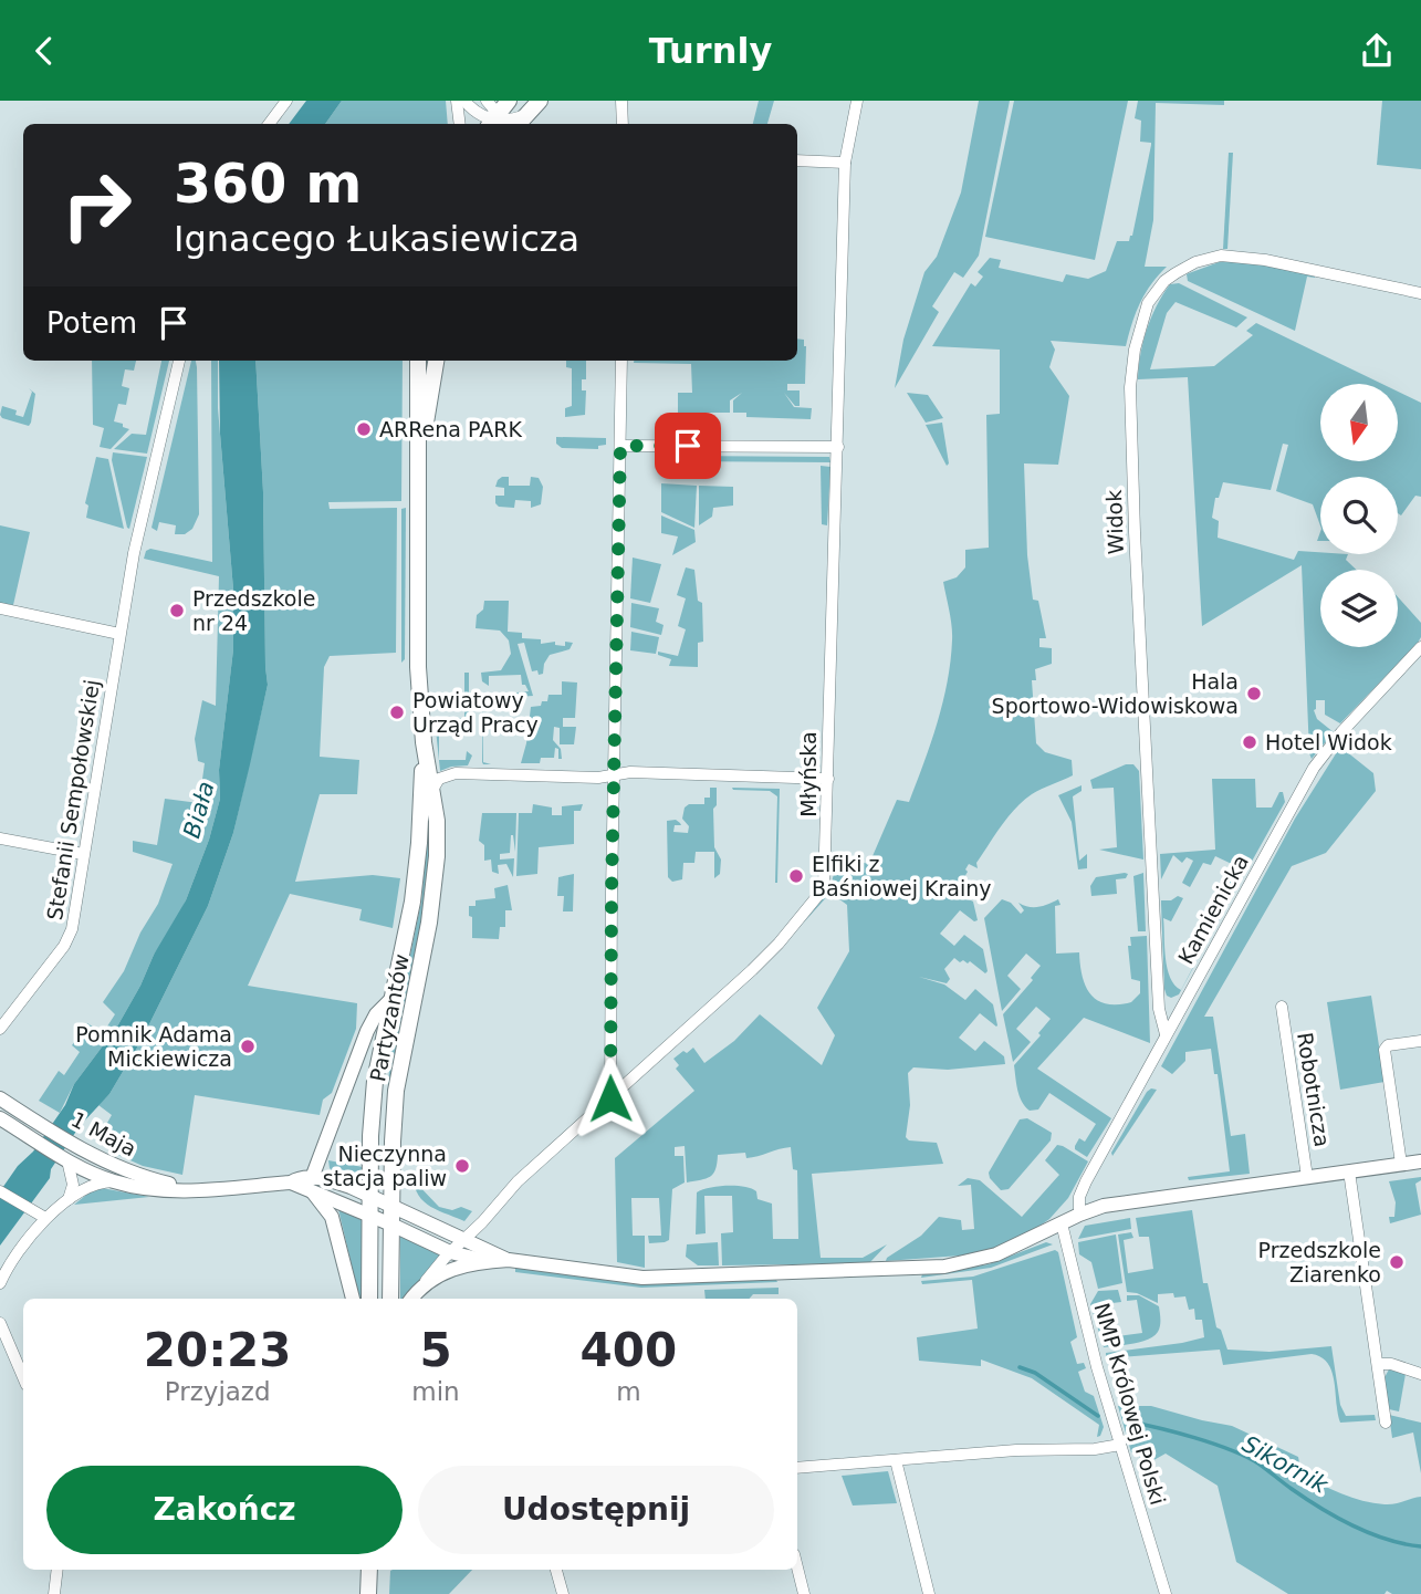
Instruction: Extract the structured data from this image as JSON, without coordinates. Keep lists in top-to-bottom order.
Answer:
{
  "streets": {
    "main road": ["Partyzantów"],
    "street": [
      "Widok",
      "Młyńska",
      "Stefanii Sempołowskiej",
      "Kamienicka",
      "Robotnicza",
      "1 Maja",
      "NMP Królowej Polski"
    ]
  },
  "crossings": [
    ["Widok", "Kamienicka"],
    ["Młyńska", "1 Maja"],
    ["Partyzantów", "1 Maja"]
  ],
  "water": ["Biała", "Sikornik"],
  "places": [
    "ARRena PARK",
    "Przedszkole nr 24",
    "Hala Sportowo-Widowiskowa",
    "Powiatowy Urząd Pracy",
    "Hotel Widok",
    "Elfiki z Baśniowej Krainy",
    "Pomnik Adama Mickiewicza",
    "Nieczynna stacja paliw",
    "Przedszkole Ziarenko"
  ],
  "north": "bottom",
  "page": {
    "header": "Turnly",
    "turn": ["360 m", "Ignacego Łukasiewicza"],
    "then": "Potem",
    "eta": [
      "20:23",
      "Przyjazd",
      "5",
      "min",
      "400",
      "m"
    ],
    "buttons": ["Zakończ", "Udostępnij"]
  }
}
